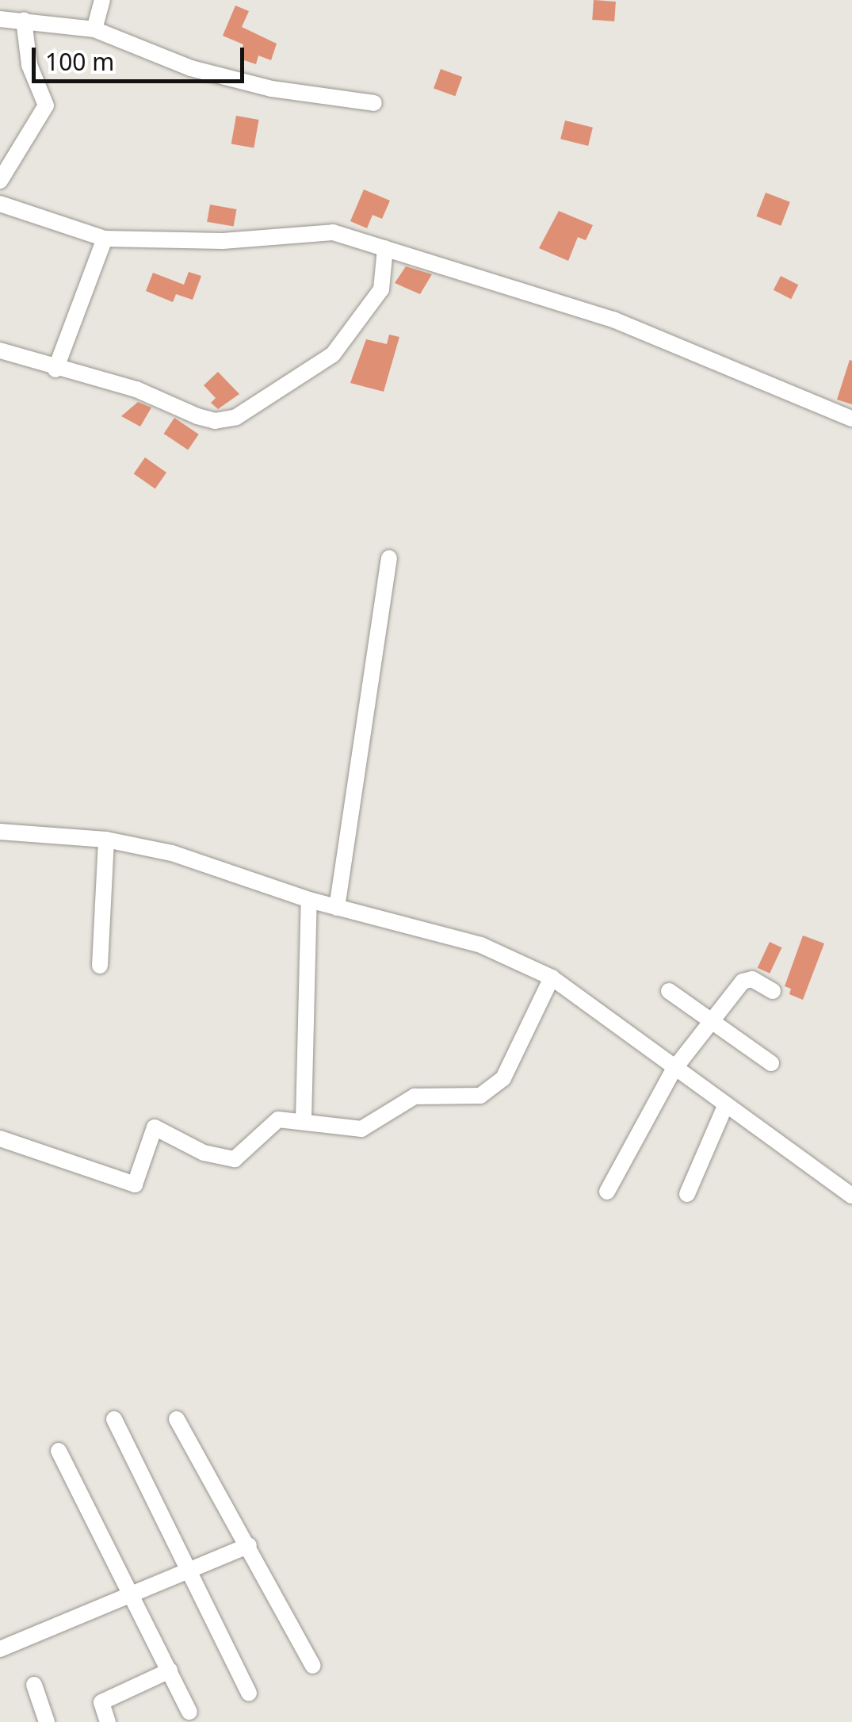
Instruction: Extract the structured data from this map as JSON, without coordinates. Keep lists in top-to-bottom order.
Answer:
{
  "scale_bar": "100 m"
}
